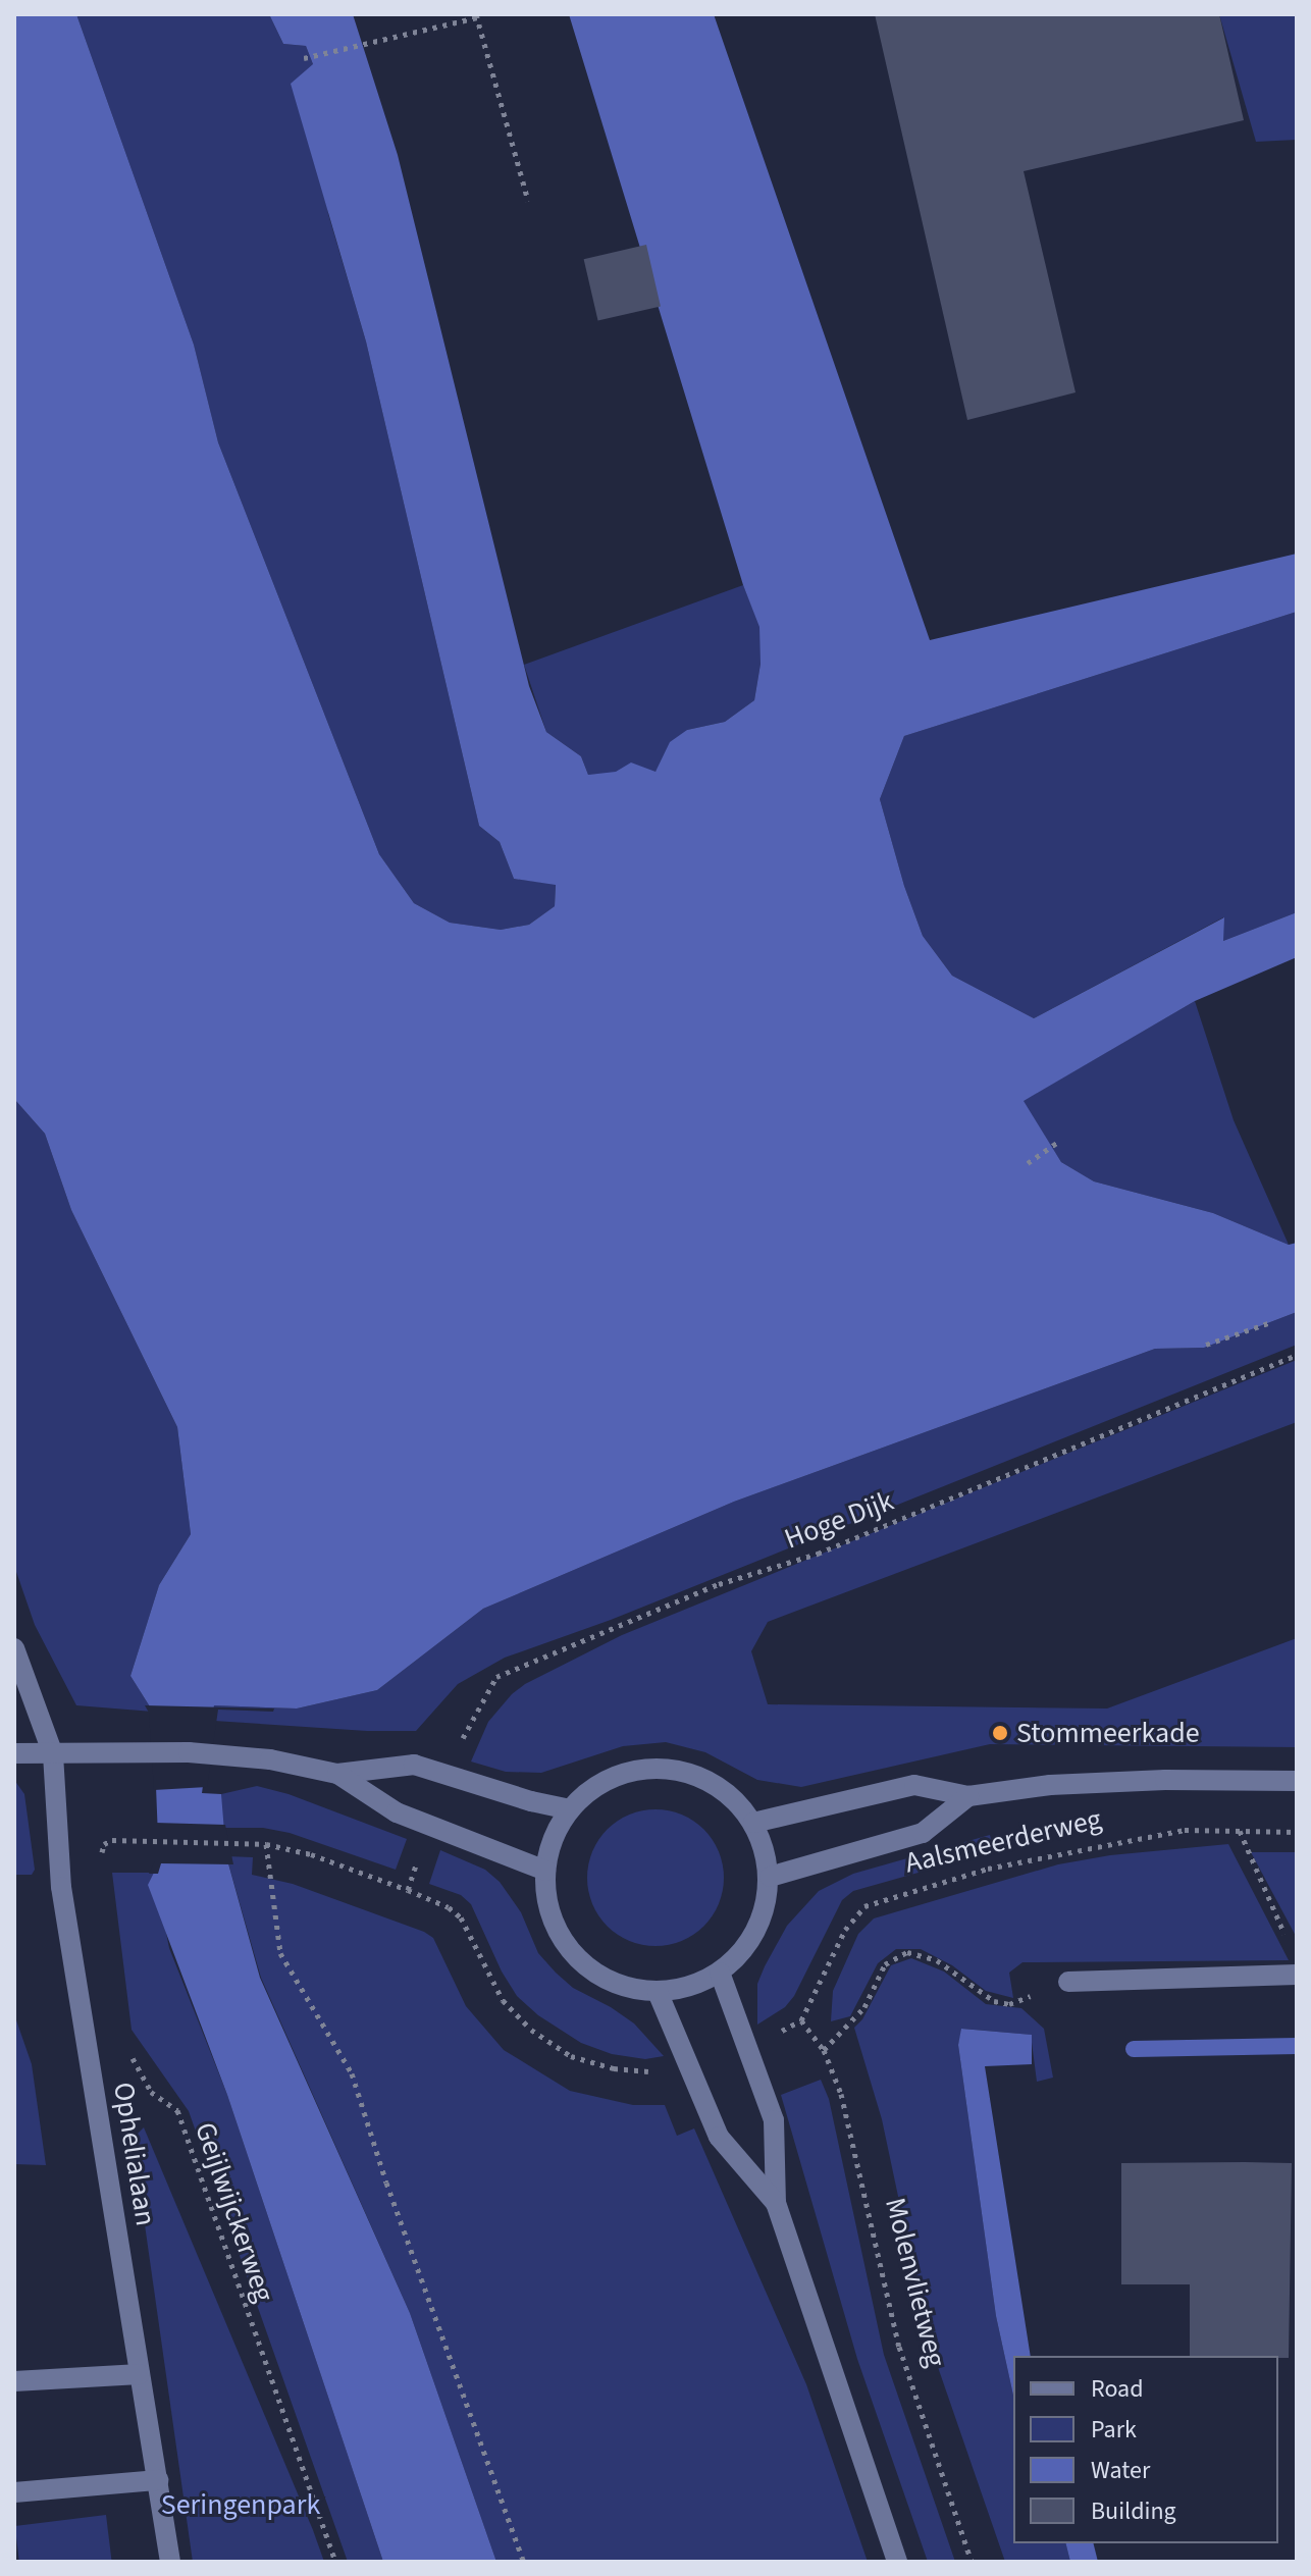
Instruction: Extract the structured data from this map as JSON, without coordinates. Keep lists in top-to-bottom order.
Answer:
{
  "streets": {
    "street": ["Aalsmeerderweg", "Ophelialaan"],
    "path": ["Hoge Dijk", "Geijlwijckerweg", "Molenvlietweg"]
  },
  "crossings": [
    ["Aalsmeerderweg", "Molenvlietweg"]
  ],
  "parks": ["Seringenpark"],
  "places": ["Stommeerkade"],
  "legend": [
    "Road",
    "Park",
    "Water",
    "Building"
  ]
}
